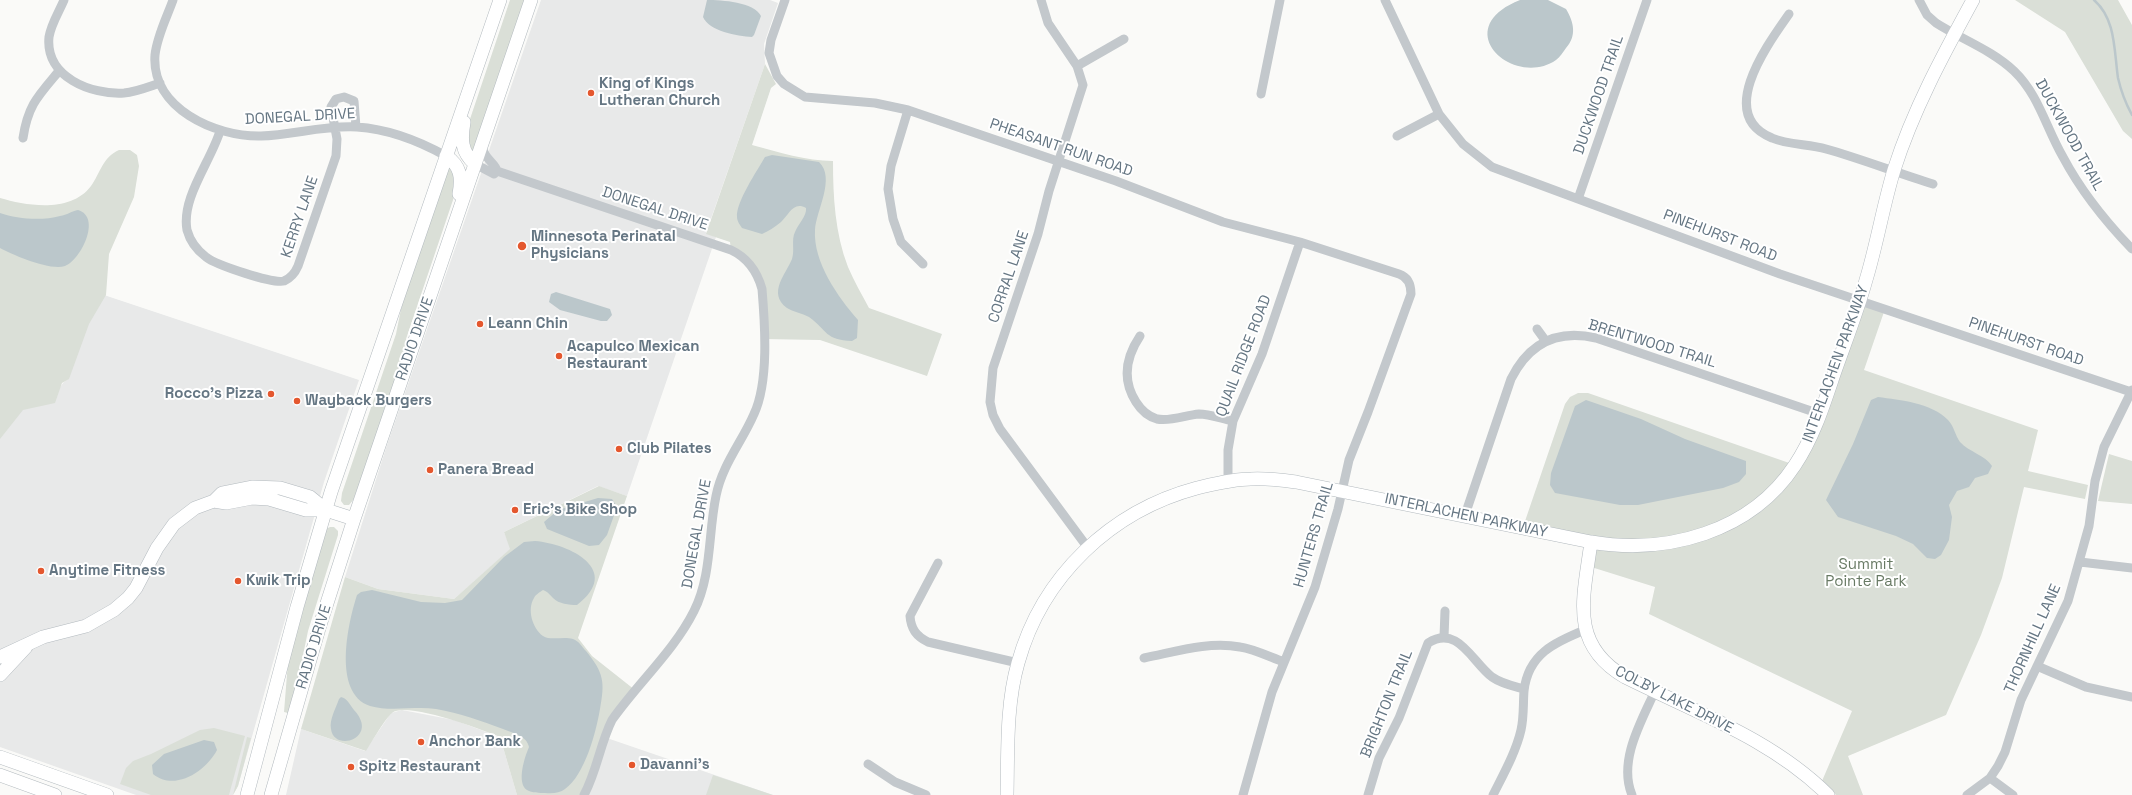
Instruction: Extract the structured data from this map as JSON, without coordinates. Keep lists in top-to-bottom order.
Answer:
{
  "streets": {
    "street": [
      "DUCKWOOD TRAIL",
      "DONEGAL DRIVE",
      "PHEASANT RUN ROAD",
      "KERRY LANE",
      "PINEHURST ROAD",
      "CORRAL LANE",
      "RADIO DRIVE",
      "BRENTWOOD TRAIL",
      "QUAIL RIDGE ROAD",
      "INTERLACHEN PARKWAY",
      "HUNTERS TRAIL",
      "THORNHILL LANE",
      "COLBY LAKE DRIVE",
      "BRIGHTON TRAIL"
    ]
  },
  "crossings": [
    ["DUCKWOOD TRAIL", "PINEHURST ROAD"],
    ["DUCKWOOD TRAIL", "INTERLACHEN PARKWAY"],
    ["DONEGAL DRIVE", "KERRY LANE"],
    ["DONEGAL DRIVE", "RADIO DRIVE"],
    ["PHEASANT RUN ROAD", "CORRAL LANE"],
    ["PHEASANT RUN ROAD", "QUAIL RIDGE ROAD"],
    ["PHEASANT RUN ROAD", "HUNTERS TRAIL"],
    ["PINEHURST ROAD", "INTERLACHEN PARKWAY"],
    ["PINEHURST ROAD", "THORNHILL LANE"],
    ["CORRAL LANE", "INTERLACHEN PARKWAY"],
    ["BRENTWOOD TRAIL", "INTERLACHEN PARKWAY"],
    ["QUAIL RIDGE ROAD", "INTERLACHEN PARKWAY"],
    ["INTERLACHEN PARKWAY", "HUNTERS TRAIL"],
    ["INTERLACHEN PARKWAY", "COLBY LAKE DRIVE"]
  ],
  "parks": ["Summit Pointe Park"],
  "places": [
    "King of Kings Lutheran Church",
    "Minnesota Perinatal Physicians",
    "Leann Chin",
    "Acapulco Mexican Restaurant",
    "Rocco's Pizza",
    "Wayback Burgers",
    "Club Pilates",
    "Panera Bread",
    "Eric's Bike Shop",
    "Anytime Fitness",
    "Kwik Trip",
    "Anchor Bank",
    "Davanni's",
    "Spitz Restaurant"
  ]
}
